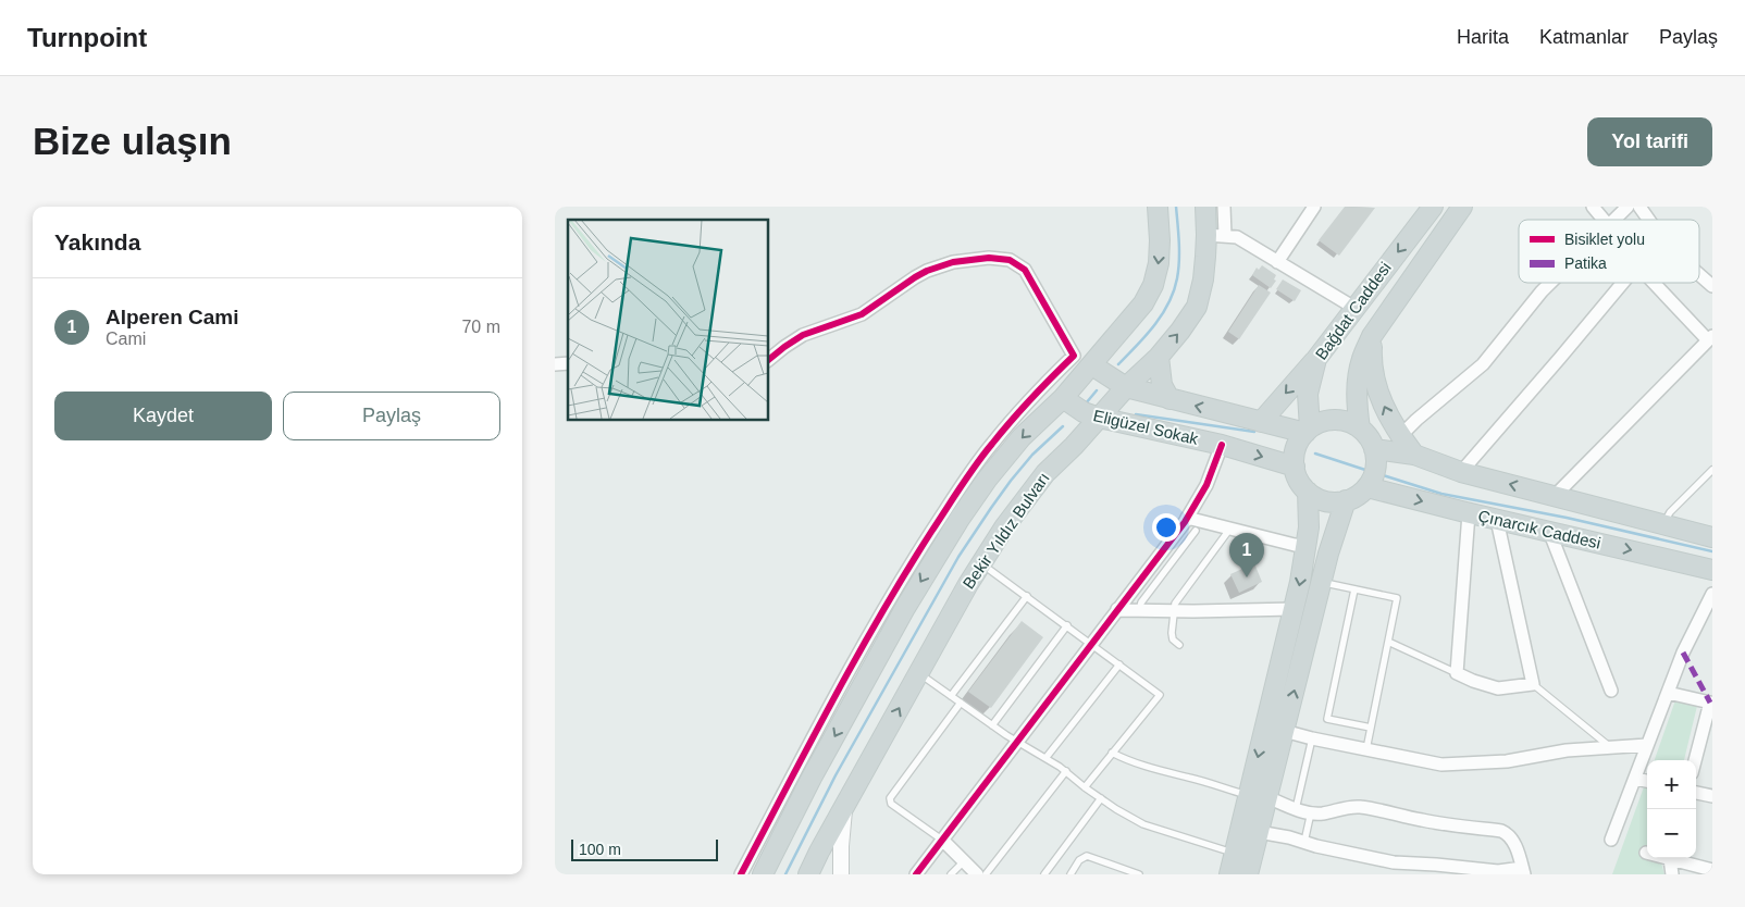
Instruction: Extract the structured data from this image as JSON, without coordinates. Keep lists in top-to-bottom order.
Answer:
{
  "streets": {
    "main road": [
      "Bağdat Caddesi",
      "Eligüzel Sokak",
      "Çınarcık Caddesi",
      "Bekir Yıldız Bulvarı"
    ]
  },
  "crossings": [
    ["Bağdat Caddesi", "Eligüzel Sokak"],
    ["Bağdat Caddesi", "Çınarcık Caddesi"],
    ["Eligüzel Sokak", "Çınarcık Caddesi"],
    ["Eligüzel Sokak", "Bekir Yıldız Bulvarı"]
  ],
  "legend": ["Bisiklet yolu", "Patika"],
  "scale_bar": "100 m",
  "page": {
    "header": "Turnpoint",
    "nav": ["Harita", "Katmanlar", "Paylaş"],
    "buttons": [
      "Yol tarifi",
      ["Kaydet", "Paylaş"]
    ],
    "title": "Bize ulaşın",
    "heading": "Yakında",
    "list": [
      {
        "mark": "1",
        "name": "Alperen Cami",
        "note": "Cami",
        "value": "70 m"
      }
    ],
    "pins": "1",
    "map_buttons": ["+", "−"],
    "scale": "100 m"
  }
}
